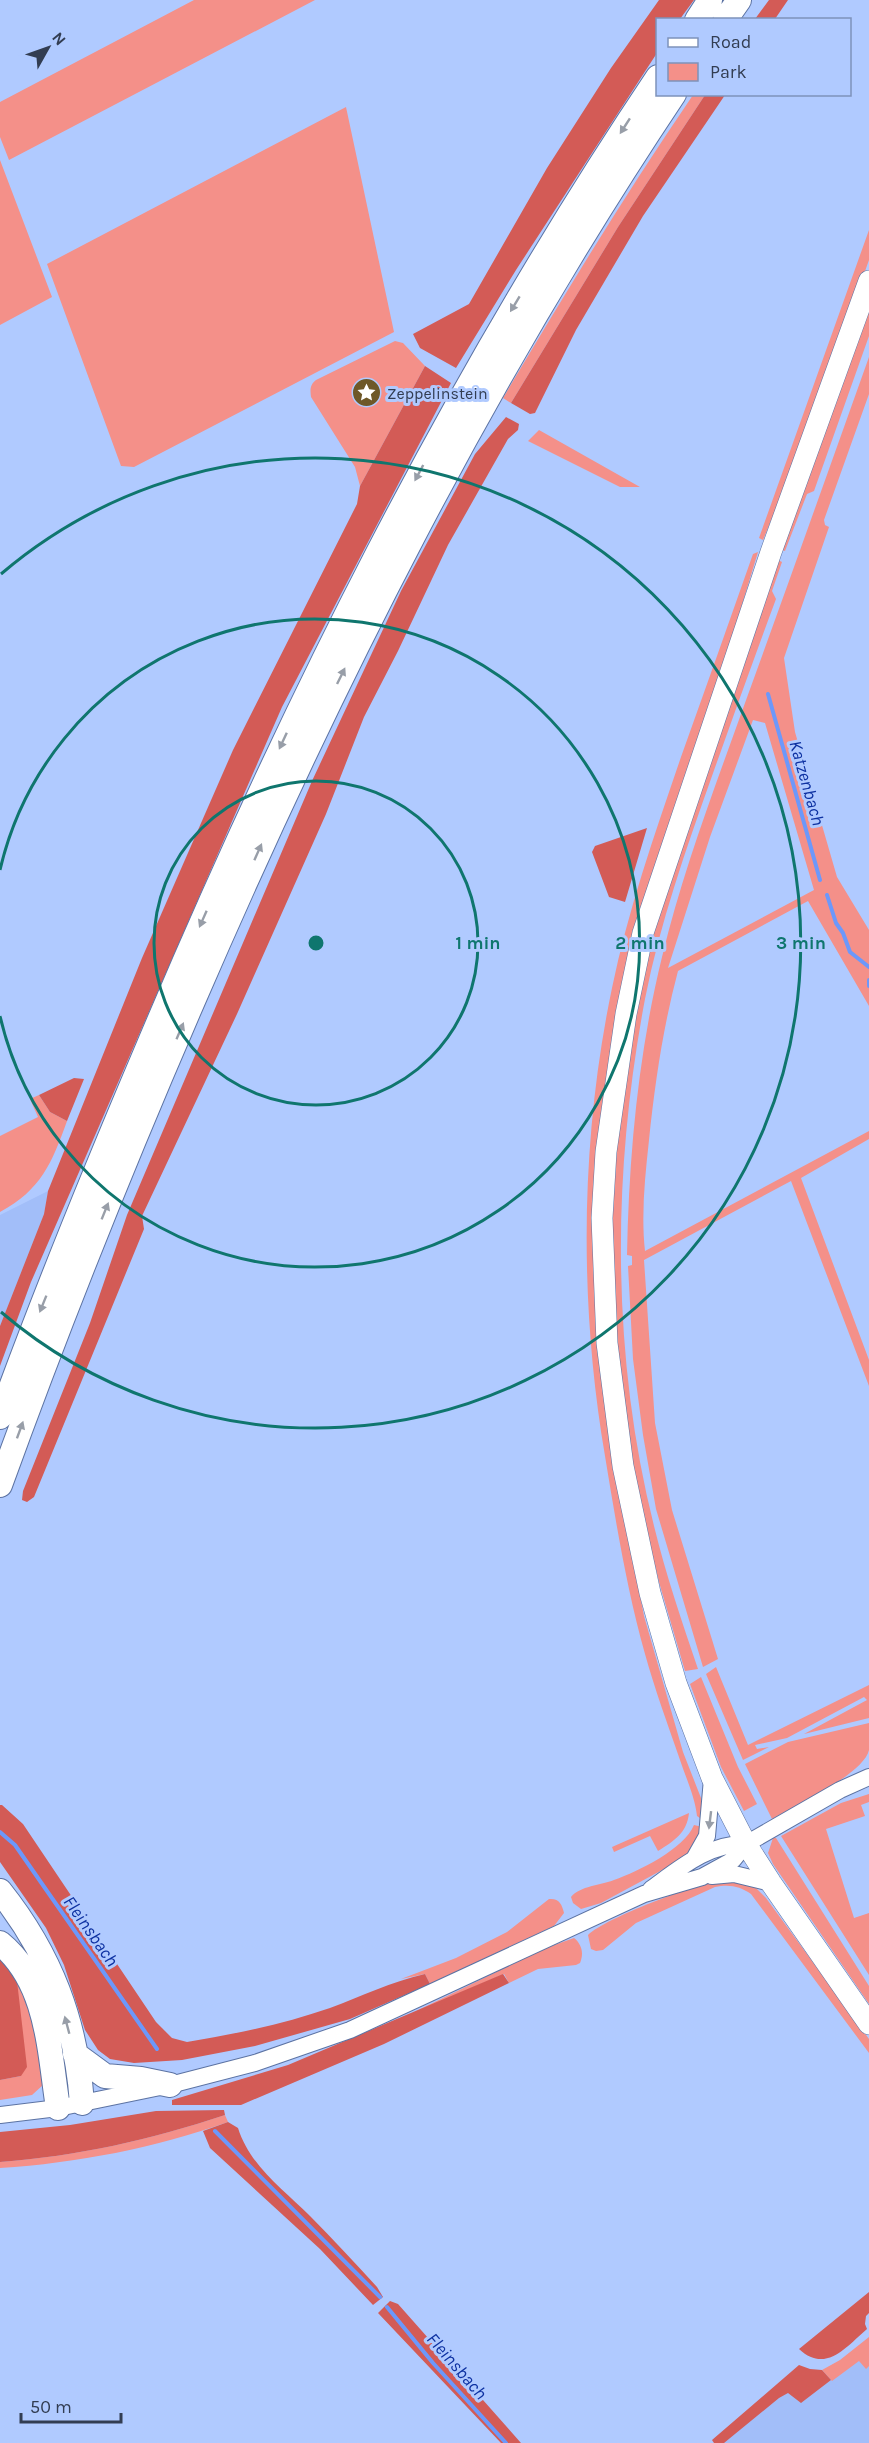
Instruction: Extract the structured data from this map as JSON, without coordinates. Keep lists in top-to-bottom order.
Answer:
{
  "water": ["Katzenbach", "Fleinsbach"],
  "places": {
    "place": ["Zeppelinstein"]
  },
  "legend": ["Road", "Park"],
  "scale_bar": "50 m",
  "north": "top right",
  "rings": ["1 min", "2 min", "3 min"]
}
